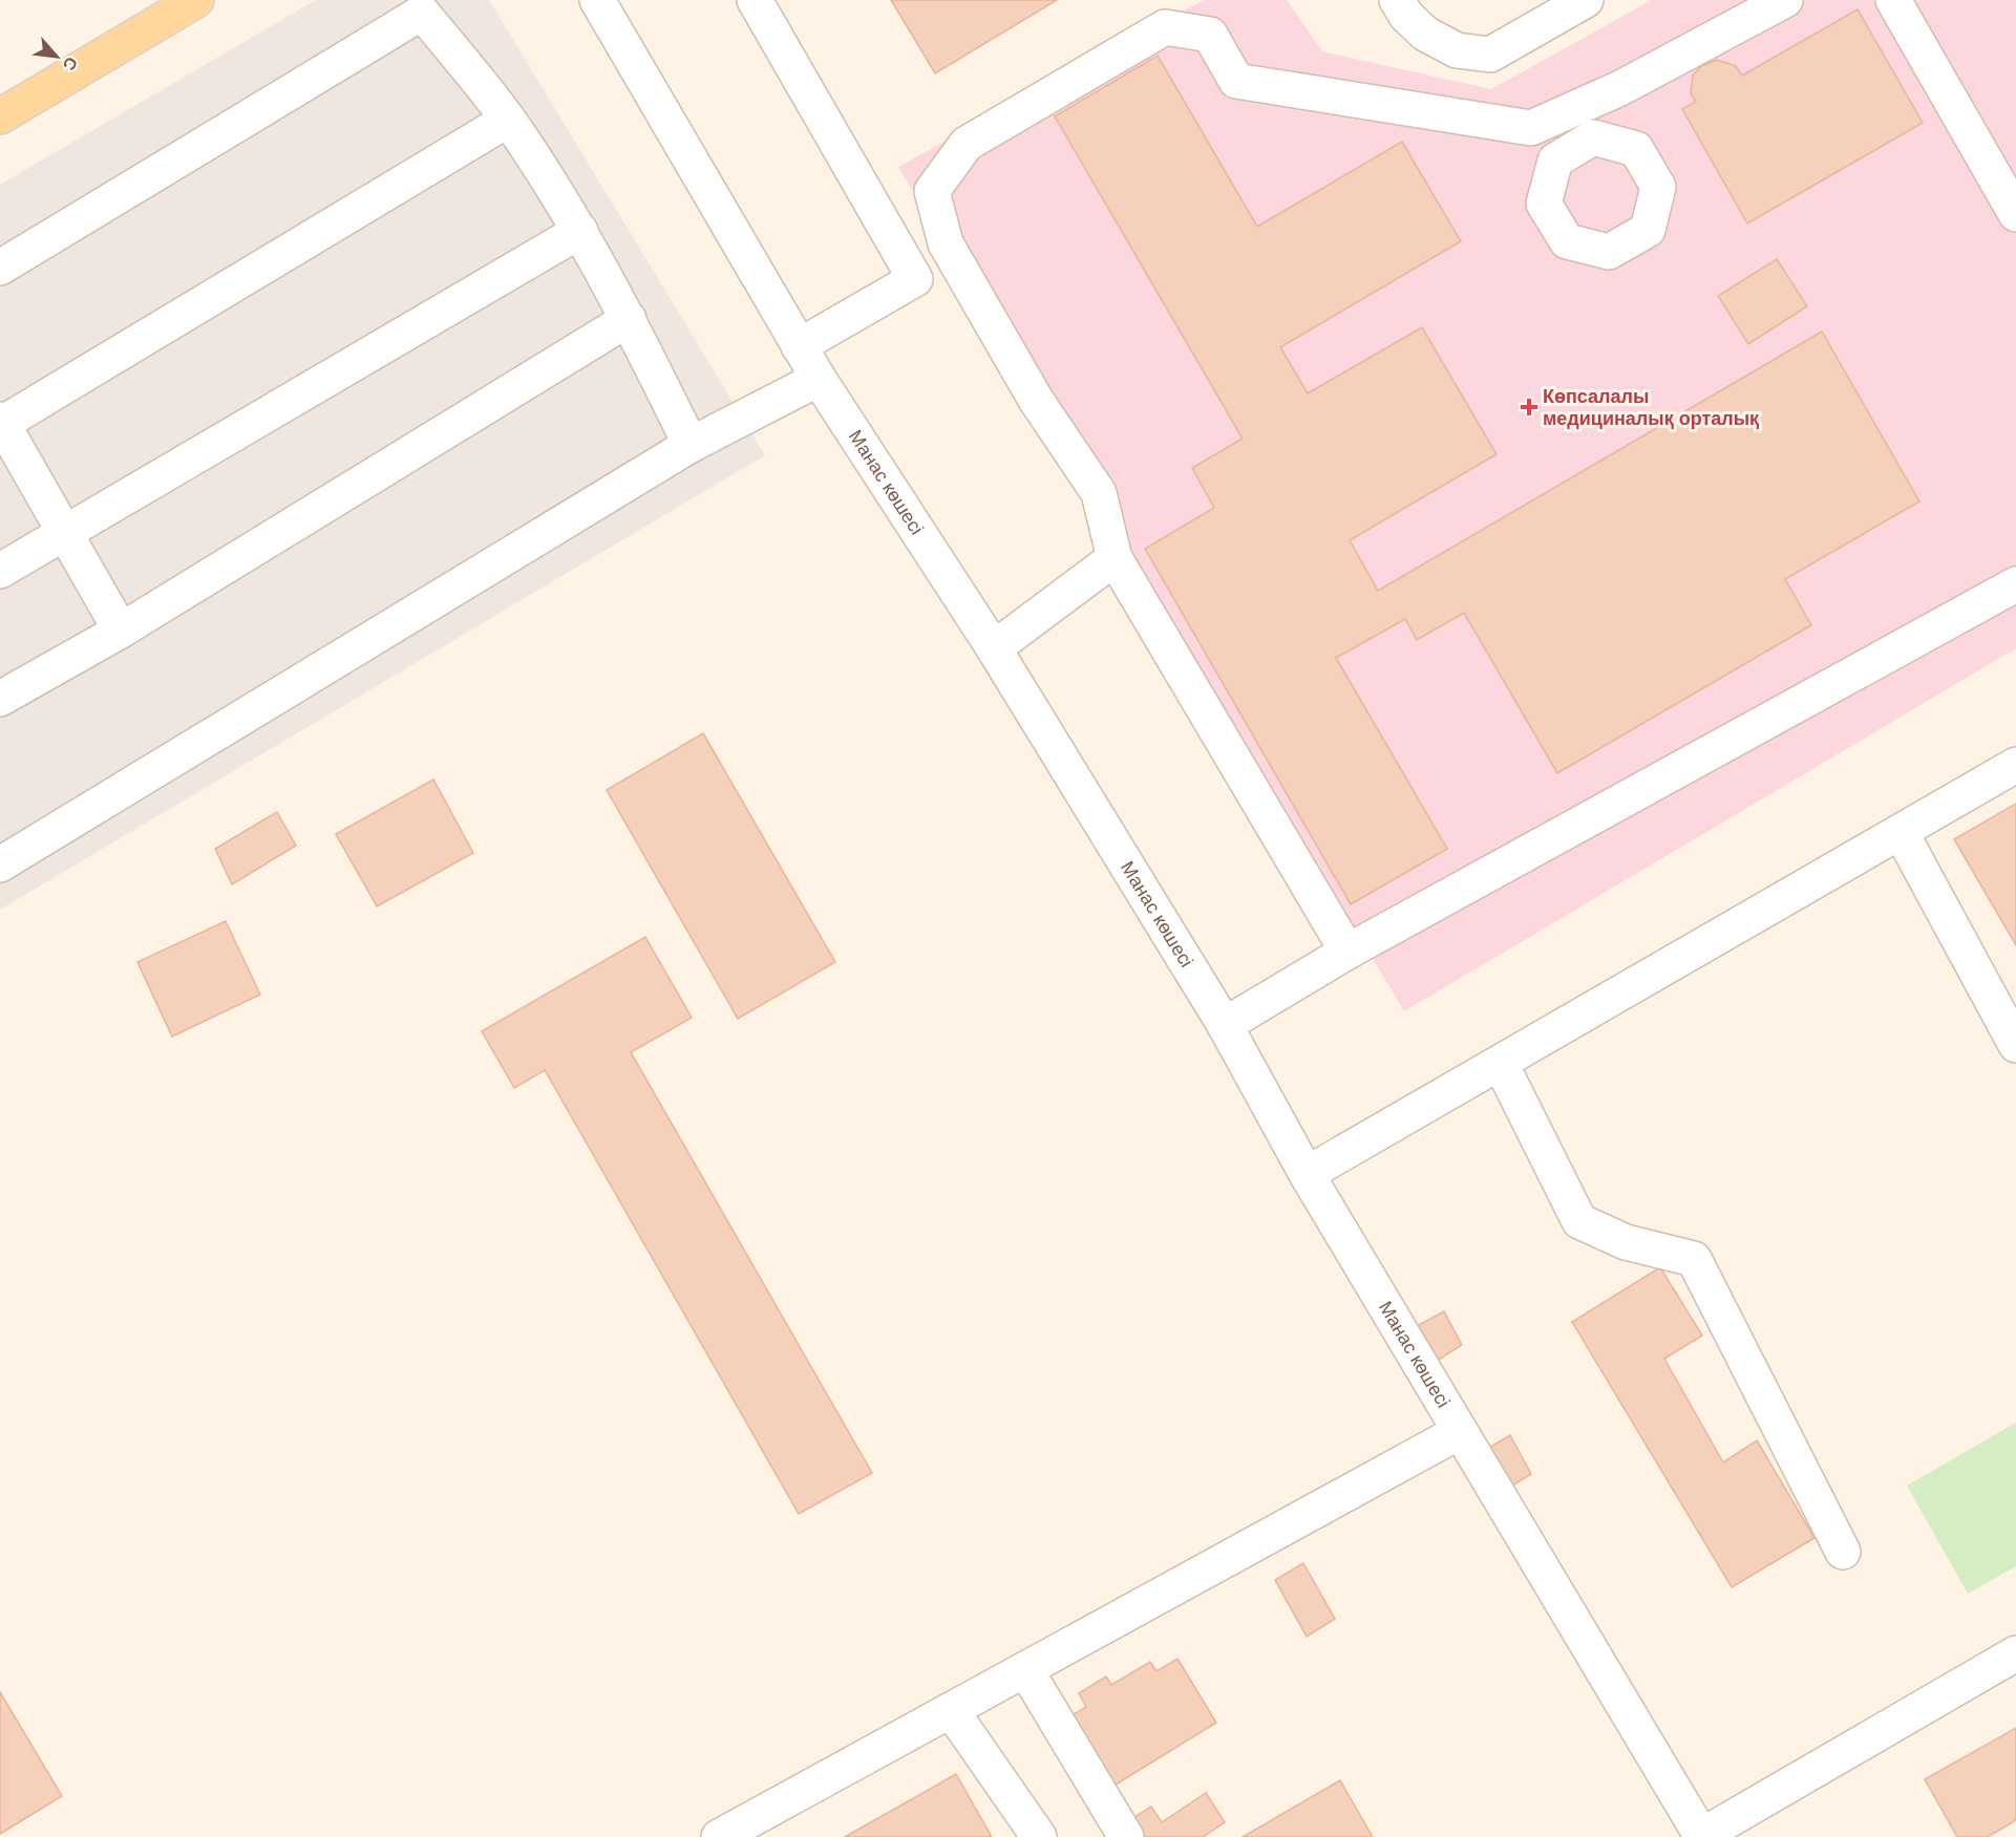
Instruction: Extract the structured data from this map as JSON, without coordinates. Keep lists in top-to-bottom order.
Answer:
{
  "streets": {
    "street": ["Манас көшесі"]
  },
  "places": {
    "health": ["Көпсалалы медициналық орталық"]
  },
  "north": "bottom right"
}
